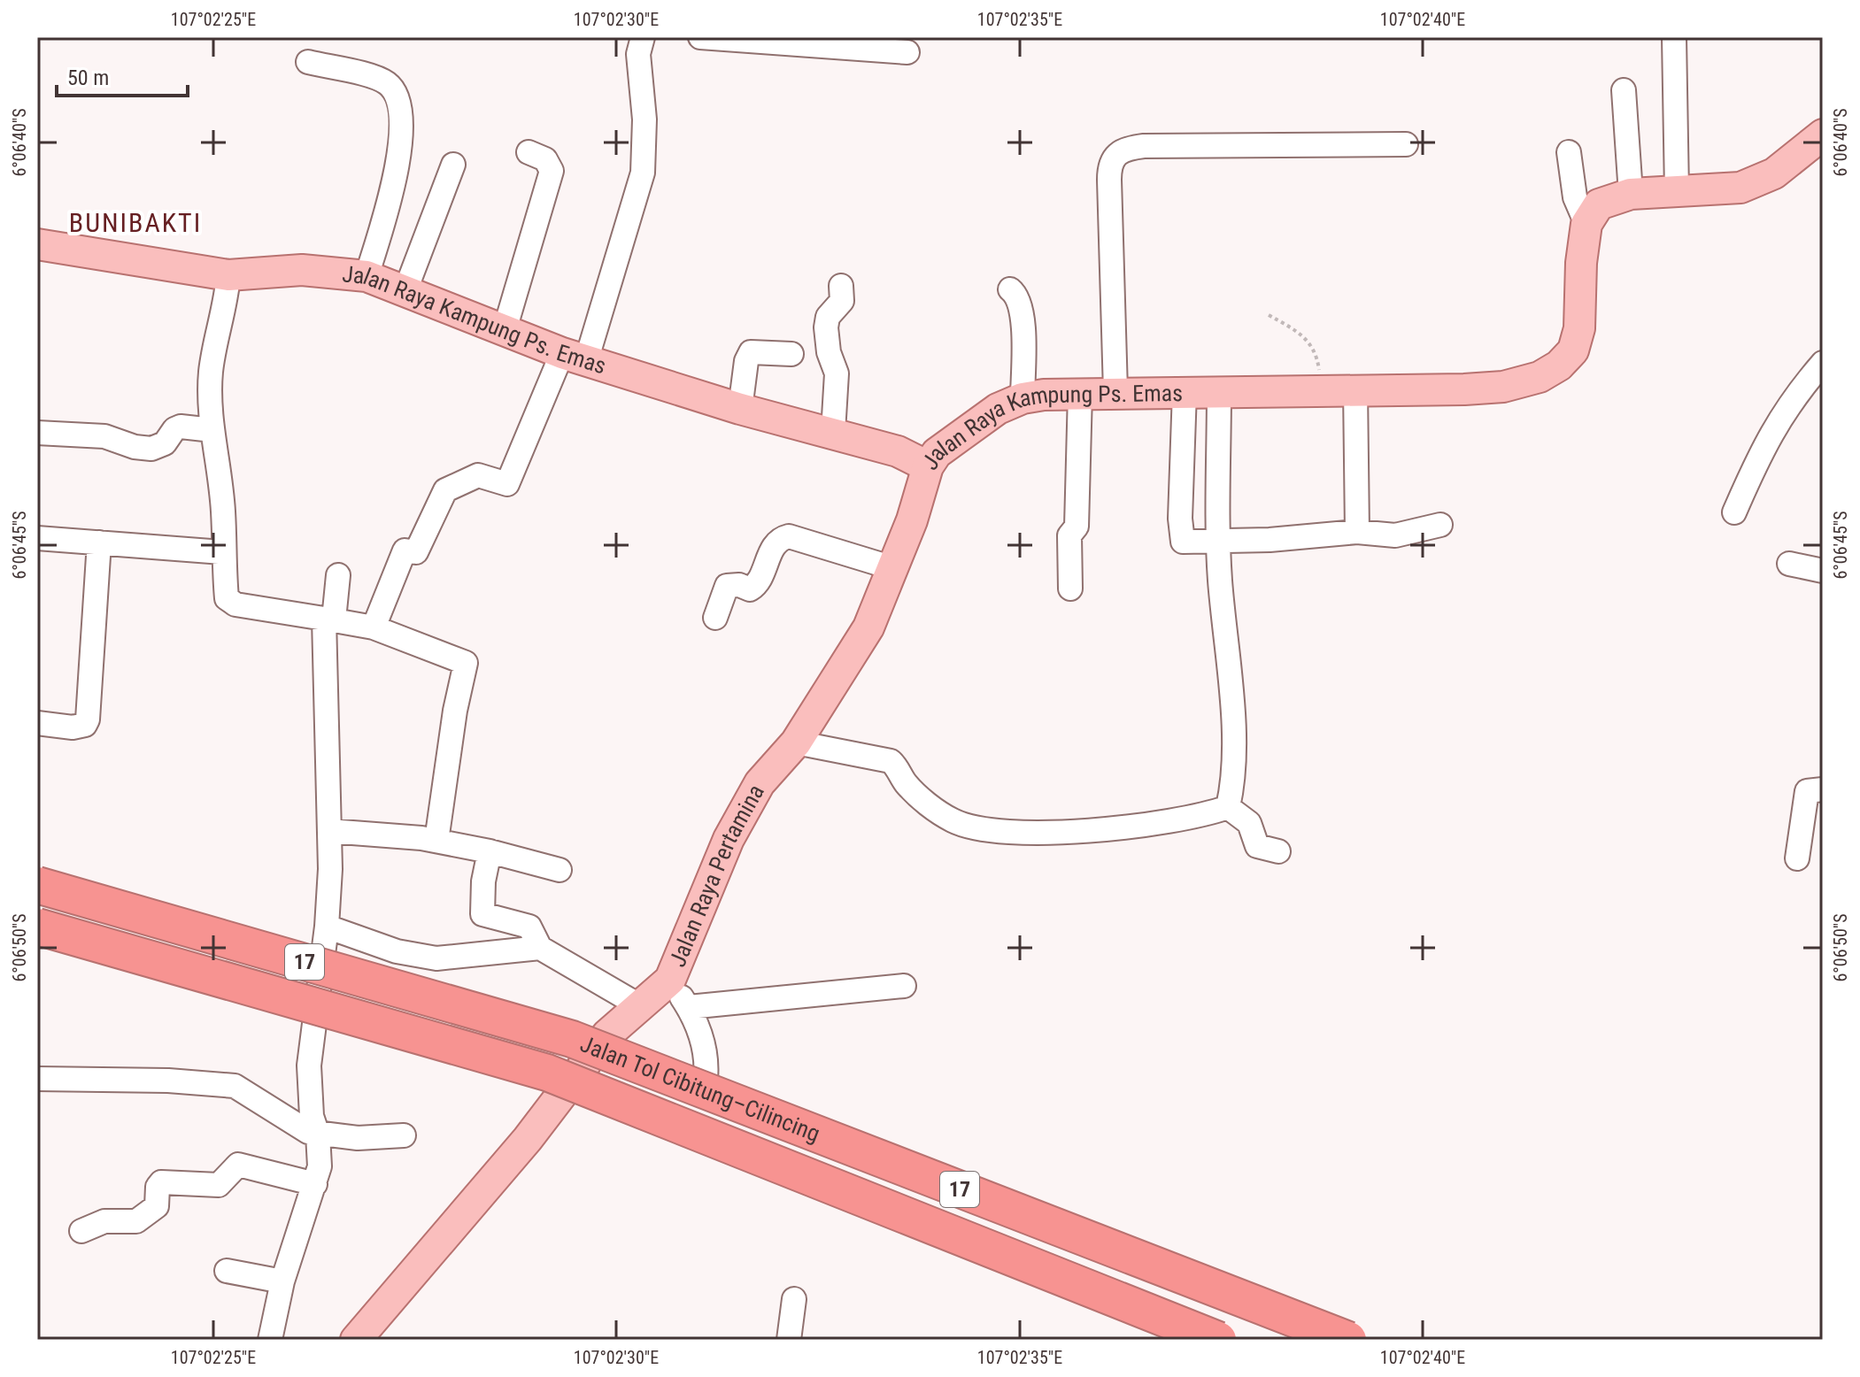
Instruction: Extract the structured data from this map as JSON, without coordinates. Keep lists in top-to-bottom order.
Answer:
{
  "streets": {
    "highway": ["17", "Jalan Tol Cibitung–Cilincing"],
    "main road": ["Jalan Raya Kampung Ps. Emas", "Jalan Raya Pertamina"]
  },
  "crossings": [
    ["Jalan Raya Kampung Ps. Emas", "Jalan Raya Pertamina"]
  ],
  "districts": ["BUNIBAKTI"],
  "scale_bar": "50 m",
  "coordinates": [
    "107°02'25\"E",
    "107°02'30\"E",
    "107°02'35\"E",
    "107°02'40\"E",
    "6°06'40\"S",
    "6°06'45\"S",
    "6°06'50\"S"
  ]
}
